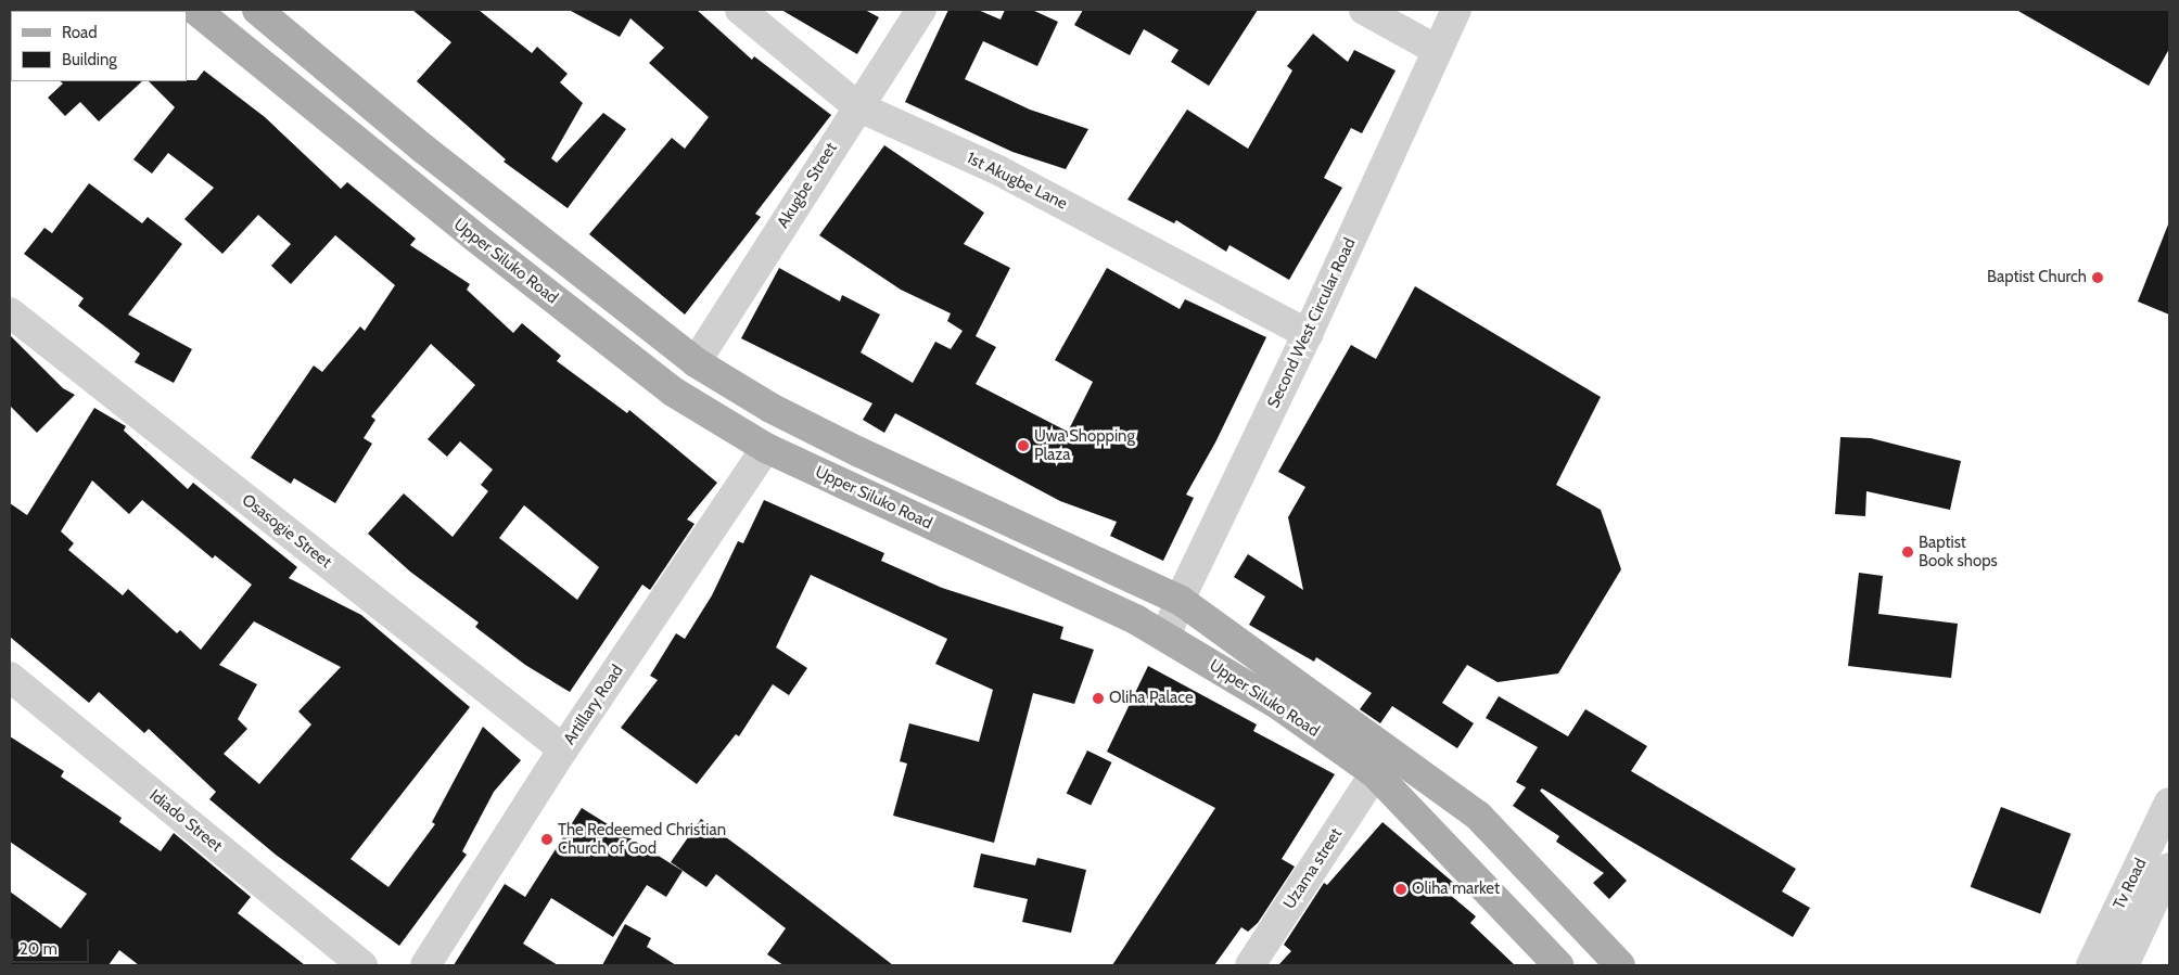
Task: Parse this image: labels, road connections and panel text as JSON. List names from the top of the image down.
{
  "streets": {
    "main road": ["Upper Siluko Road"],
    "street": [
      "1st Akugbe Lane",
      "Akugbe Street",
      "Second West Circular Road",
      "Osasogie Street",
      "Artillary Road",
      "Idiado Street",
      "Uzama street",
      "Tv Road"
    ]
  },
  "crossings": [
    ["1st Akugbe Lane", "Akugbe Street"],
    ["1st Akugbe Lane", "Second West Circular Road"],
    ["Akugbe Street", "Upper Siluko Road"],
    ["Upper Siluko Road", "Second West Circular Road"],
    ["Upper Siluko Road", "Artillary Road"],
    ["Upper Siluko Road", "Uzama street"],
    ["Osasogie Street", "Artillary Road"]
  ],
  "places": [
    "Baptist Church",
    "Uwa Shopping Plaza",
    "Baptist Book shops",
    "Oliha Palace",
    "The Redeemed Christian Church of God",
    "Oliha market"
  ],
  "legend": ["Road", "Building"],
  "scale_bar": "20 m"
}
